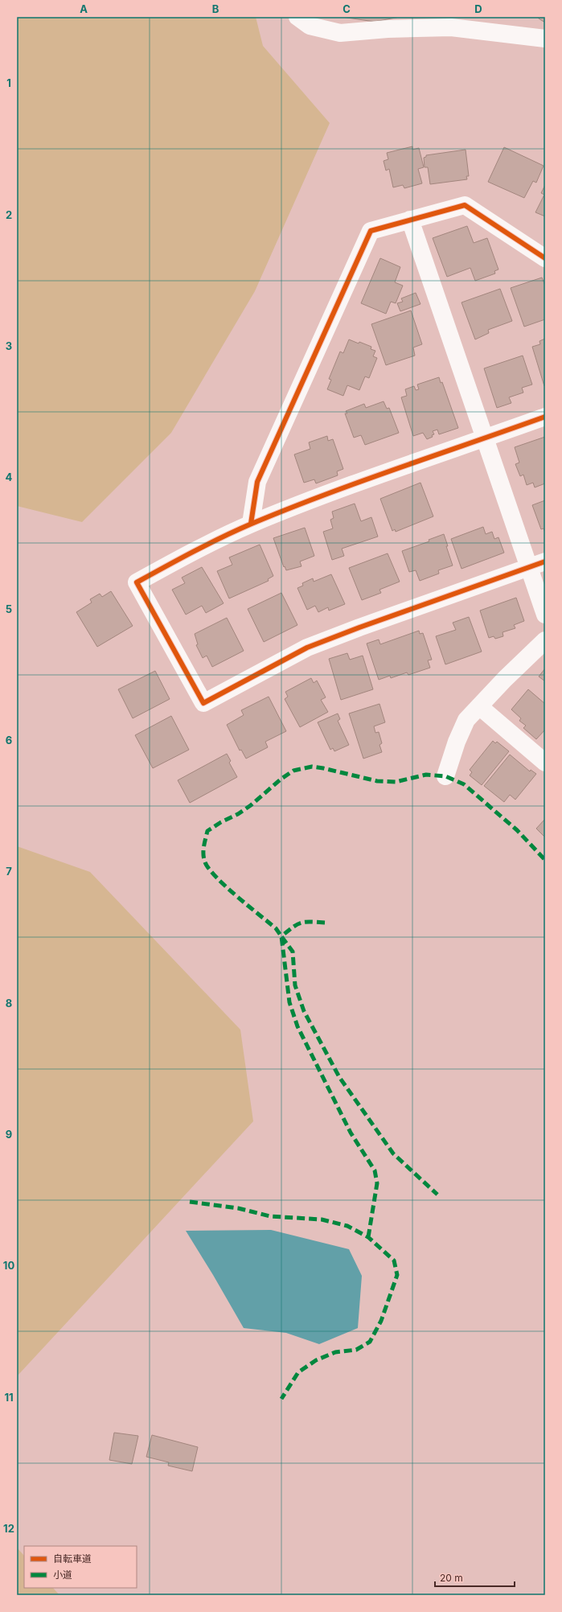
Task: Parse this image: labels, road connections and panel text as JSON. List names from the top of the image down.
{
  "legend": ["自転車道", "小道"],
  "scale_bar": "20 m",
  "grid": {
    "columns": [
      "A",
      "B",
      "C",
      "D"
    ],
    "rows": [
      "1",
      "2",
      "3",
      "4",
      "5",
      "6",
      "7",
      "8",
      "9",
      "10",
      "11",
      "12"
    ]
  }
}
